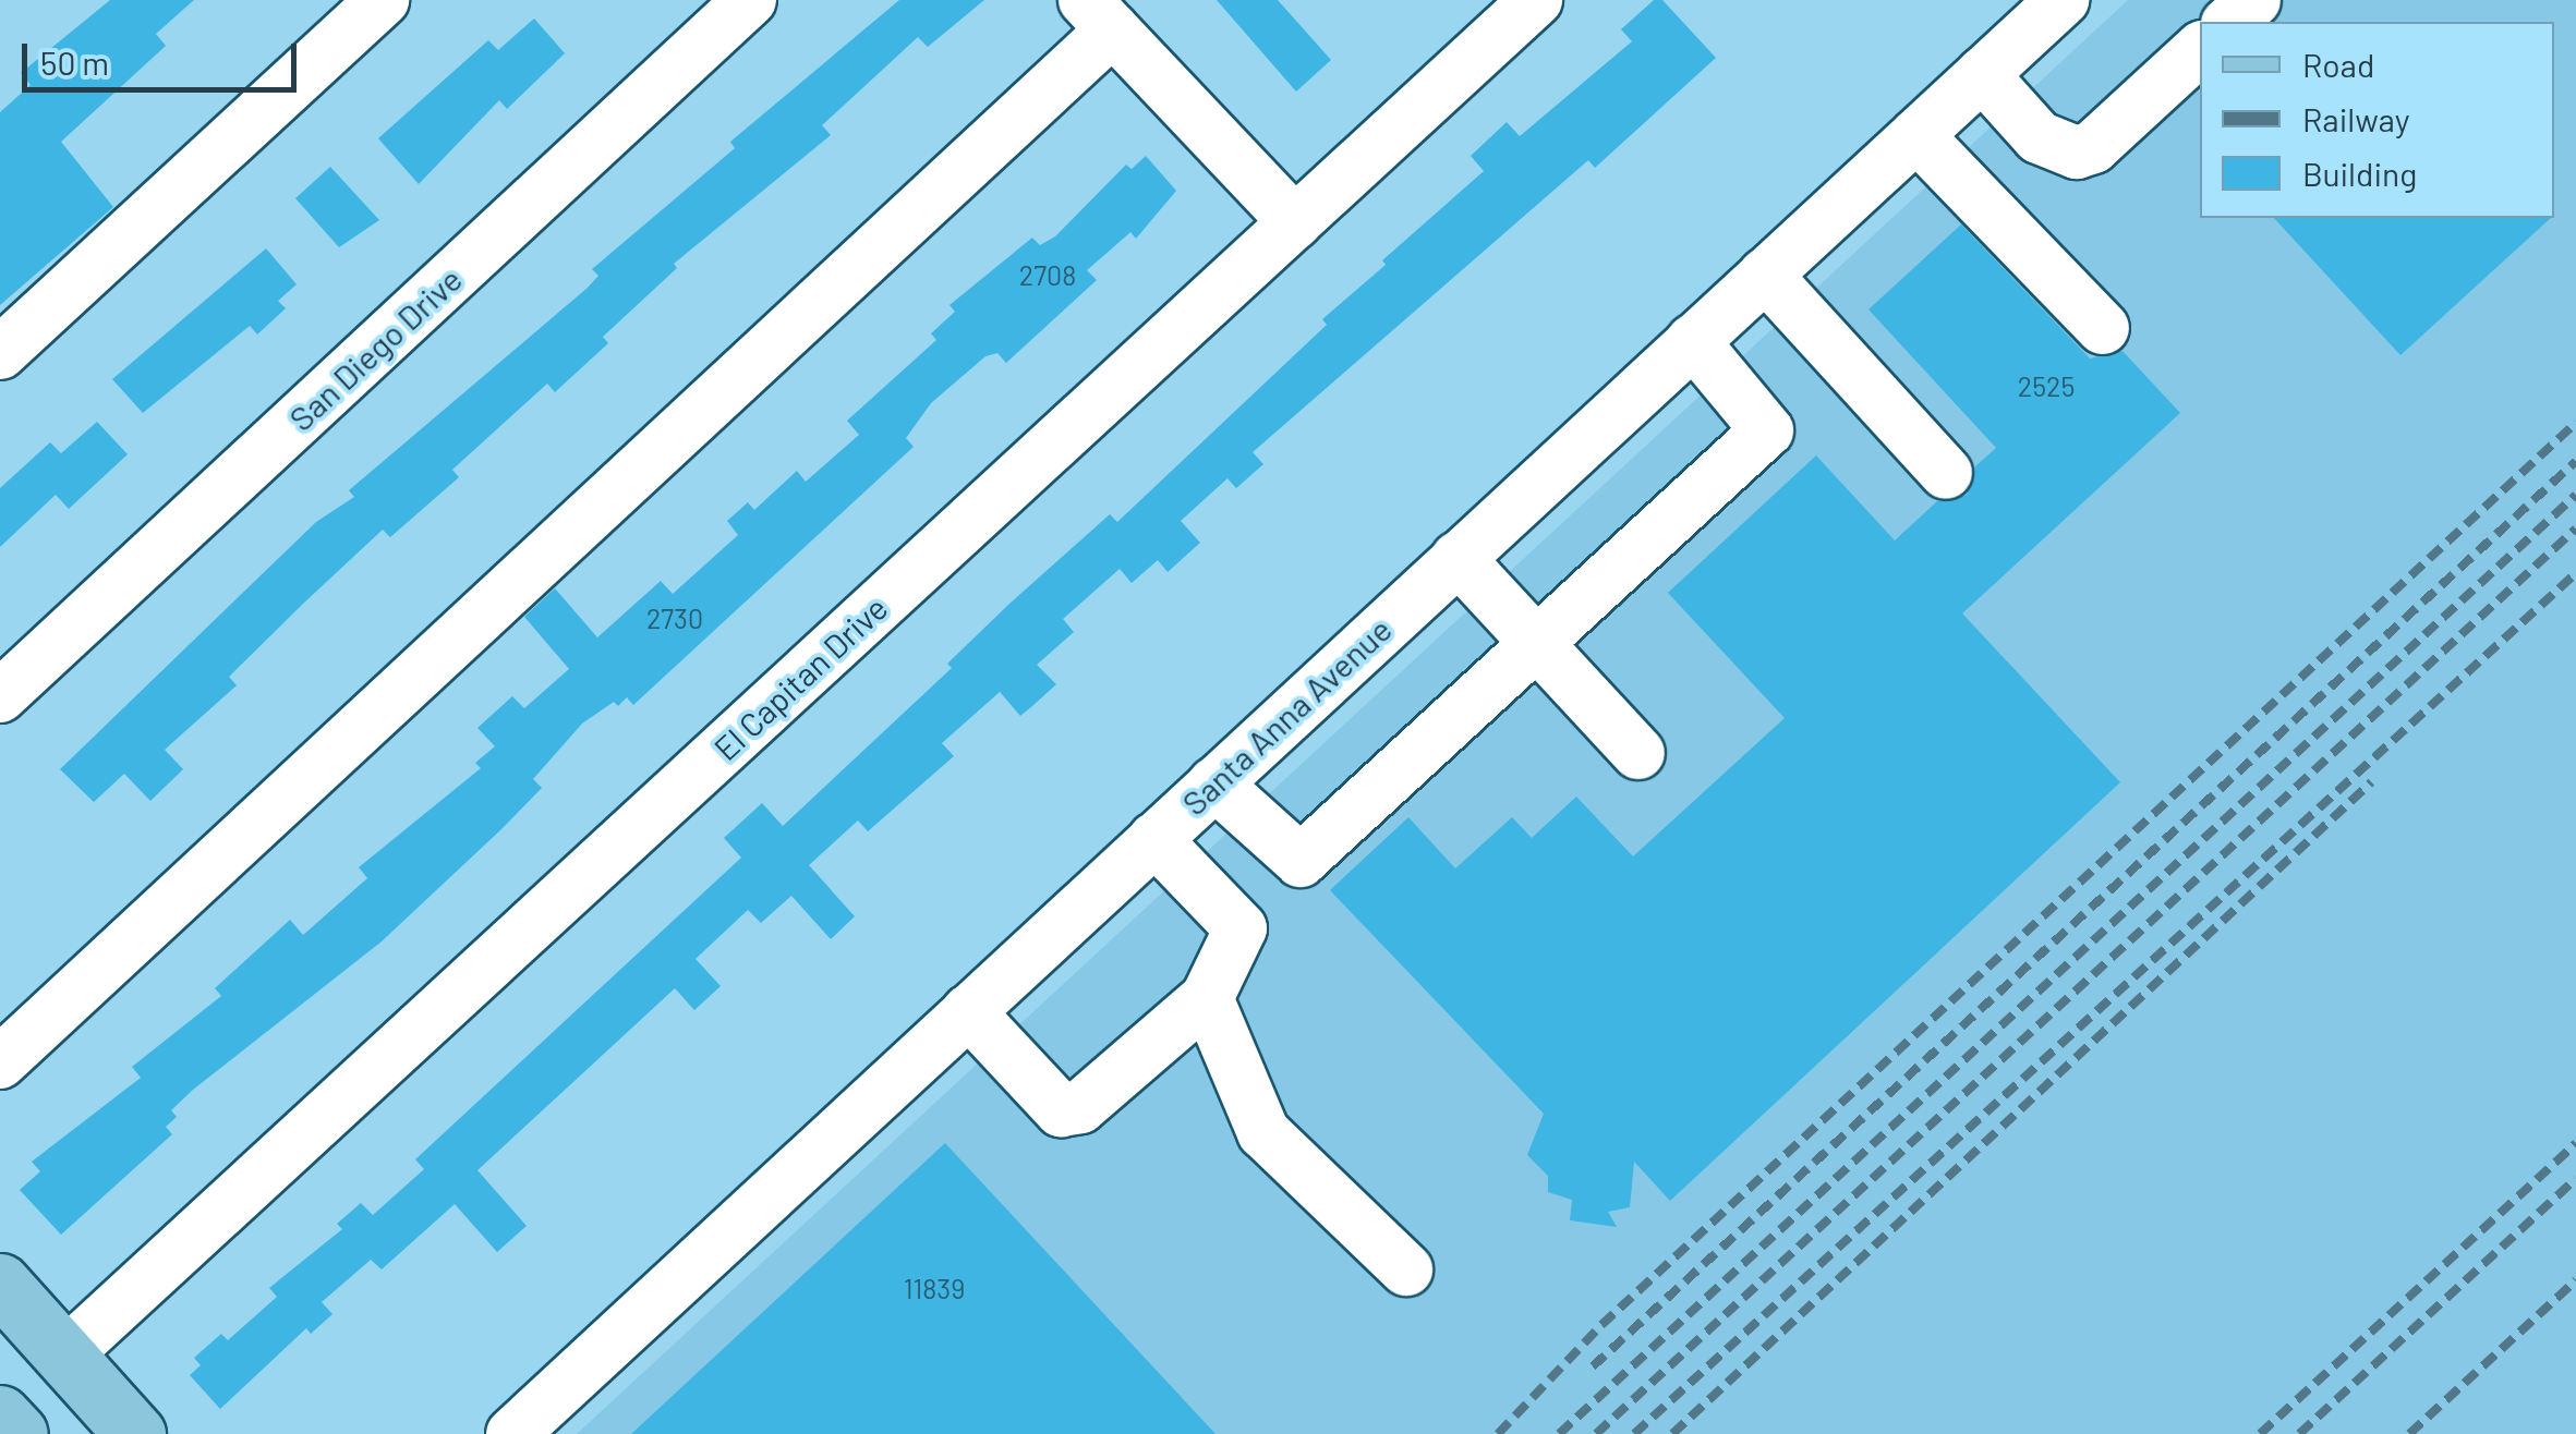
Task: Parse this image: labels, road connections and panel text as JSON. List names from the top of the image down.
{
  "streets": {
    "street": ["San Diego Drive", "El Capitan Drive", "Santa Anna Avenue"]
  },
  "house_numbers": [
    "2708",
    "2525",
    "2730",
    "11839"
  ],
  "legend": ["Road", "Railway", "Building"],
  "scale_bar": "50 m"
}
